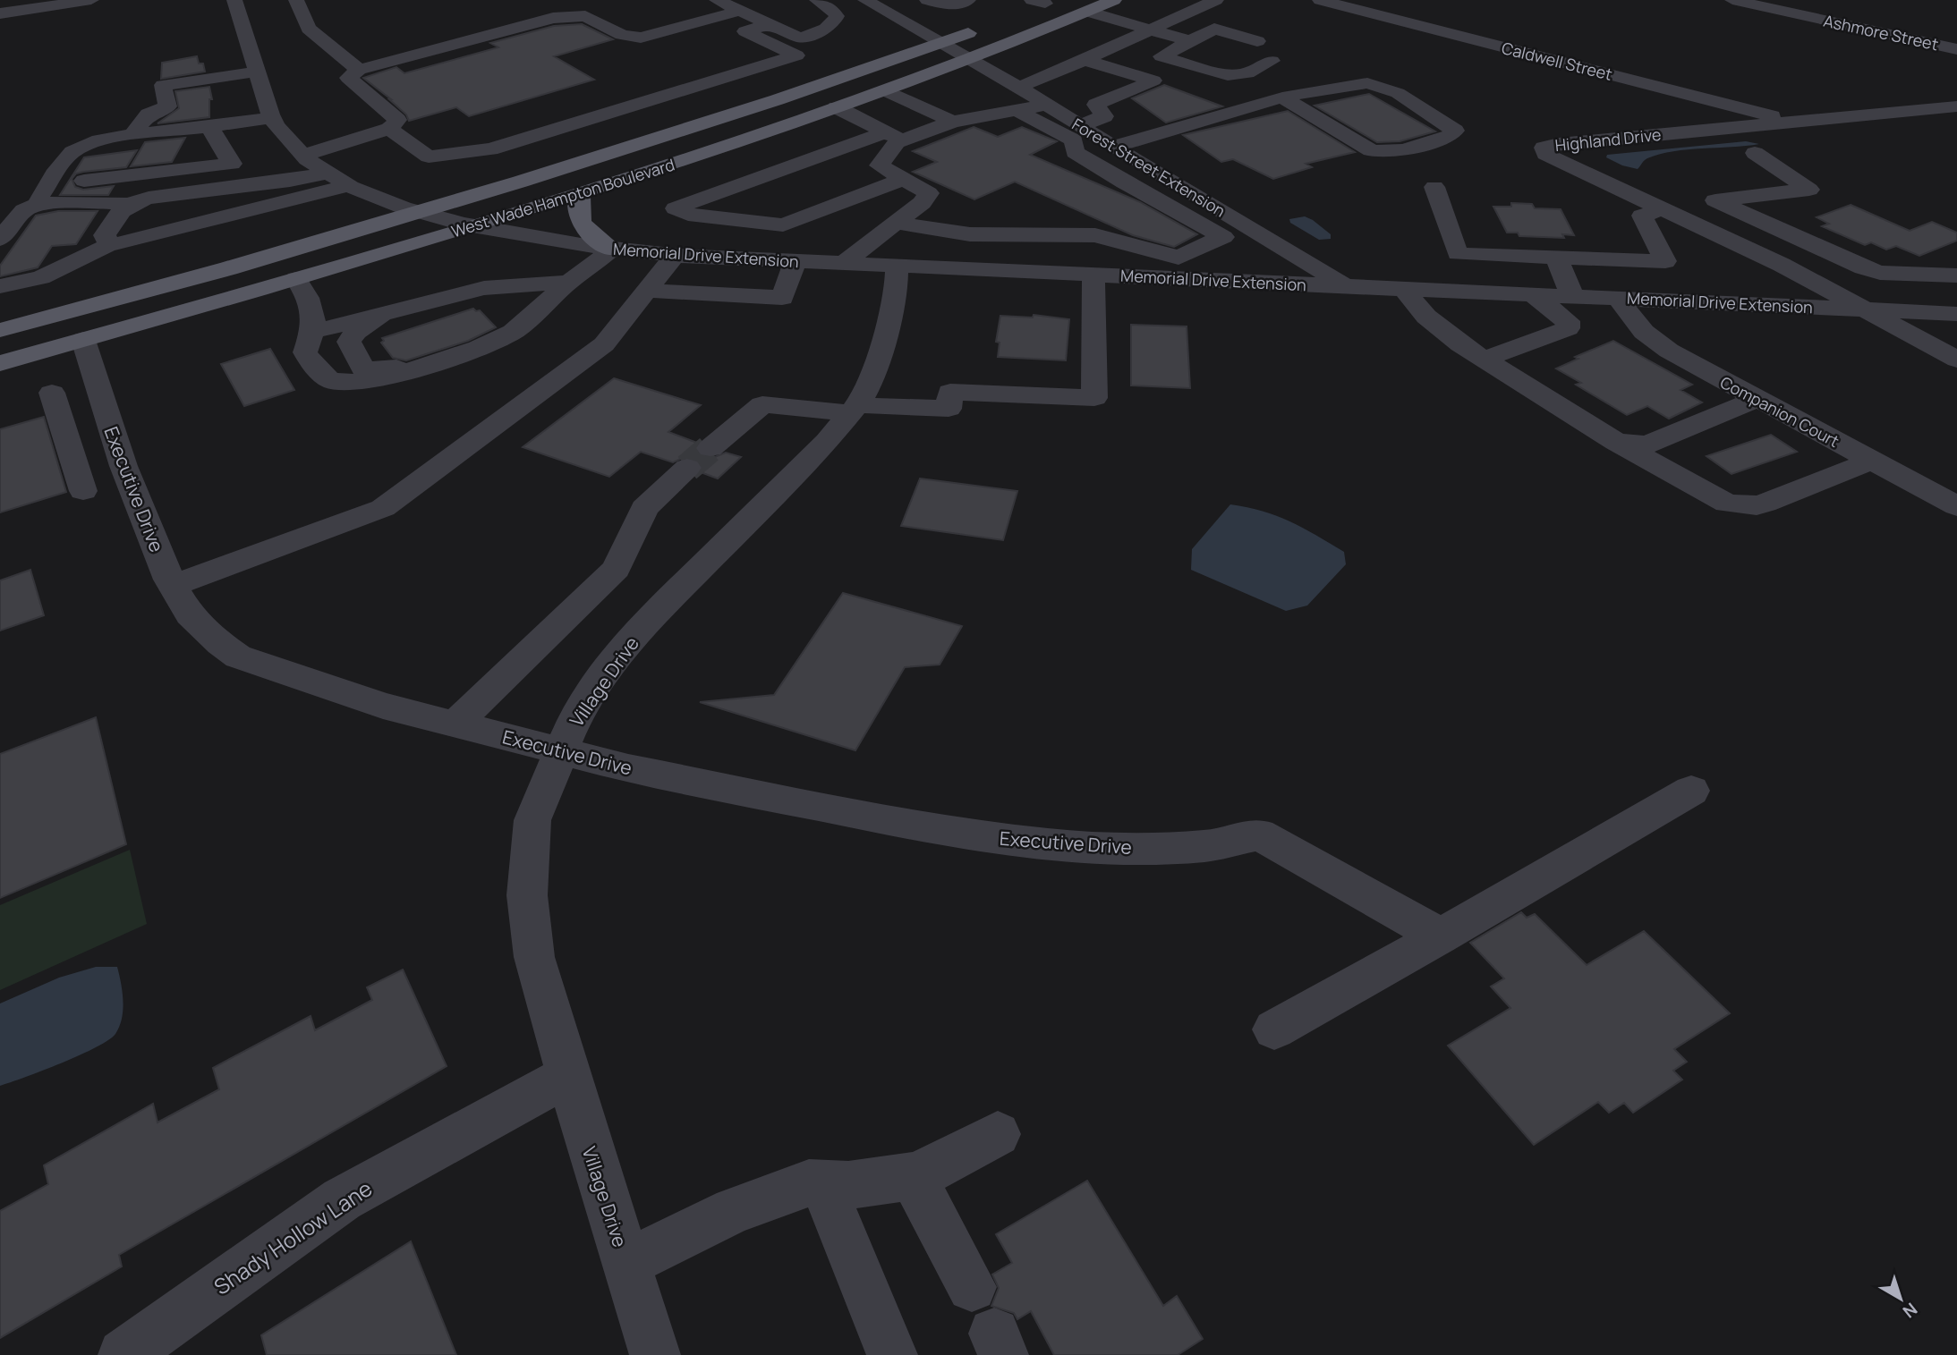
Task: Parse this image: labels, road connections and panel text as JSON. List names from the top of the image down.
{
  "streets": {
    "main road": ["West Wade Hampton Boulevard"],
    "street": [
      "Ashmore Street",
      "Caldwell Street",
      "Highland Drive",
      "Forest Street Extension",
      "Memorial Drive Extension",
      "Companion Court",
      "Executive Drive",
      "Village Drive",
      "Shady Hollow Lane"
    ]
  },
  "crossings": [
    ["Caldwell Street", "Highland Drive"],
    ["Highland Drive", "Memorial Drive Extension"],
    ["Forest Street Extension", "West Wade Hampton Boulevard"],
    ["Forest Street Extension", "Memorial Drive Extension"],
    ["West Wade Hampton Boulevard", "Memorial Drive Extension"],
    ["West Wade Hampton Boulevard", "Executive Drive"],
    ["Memorial Drive Extension", "Companion Court"],
    ["Memorial Drive Extension", "Village Drive"],
    ["Executive Drive", "Village Drive"],
    ["Village Drive", "Shady Hollow Lane"]
  ],
  "north": "bottom right"
}
